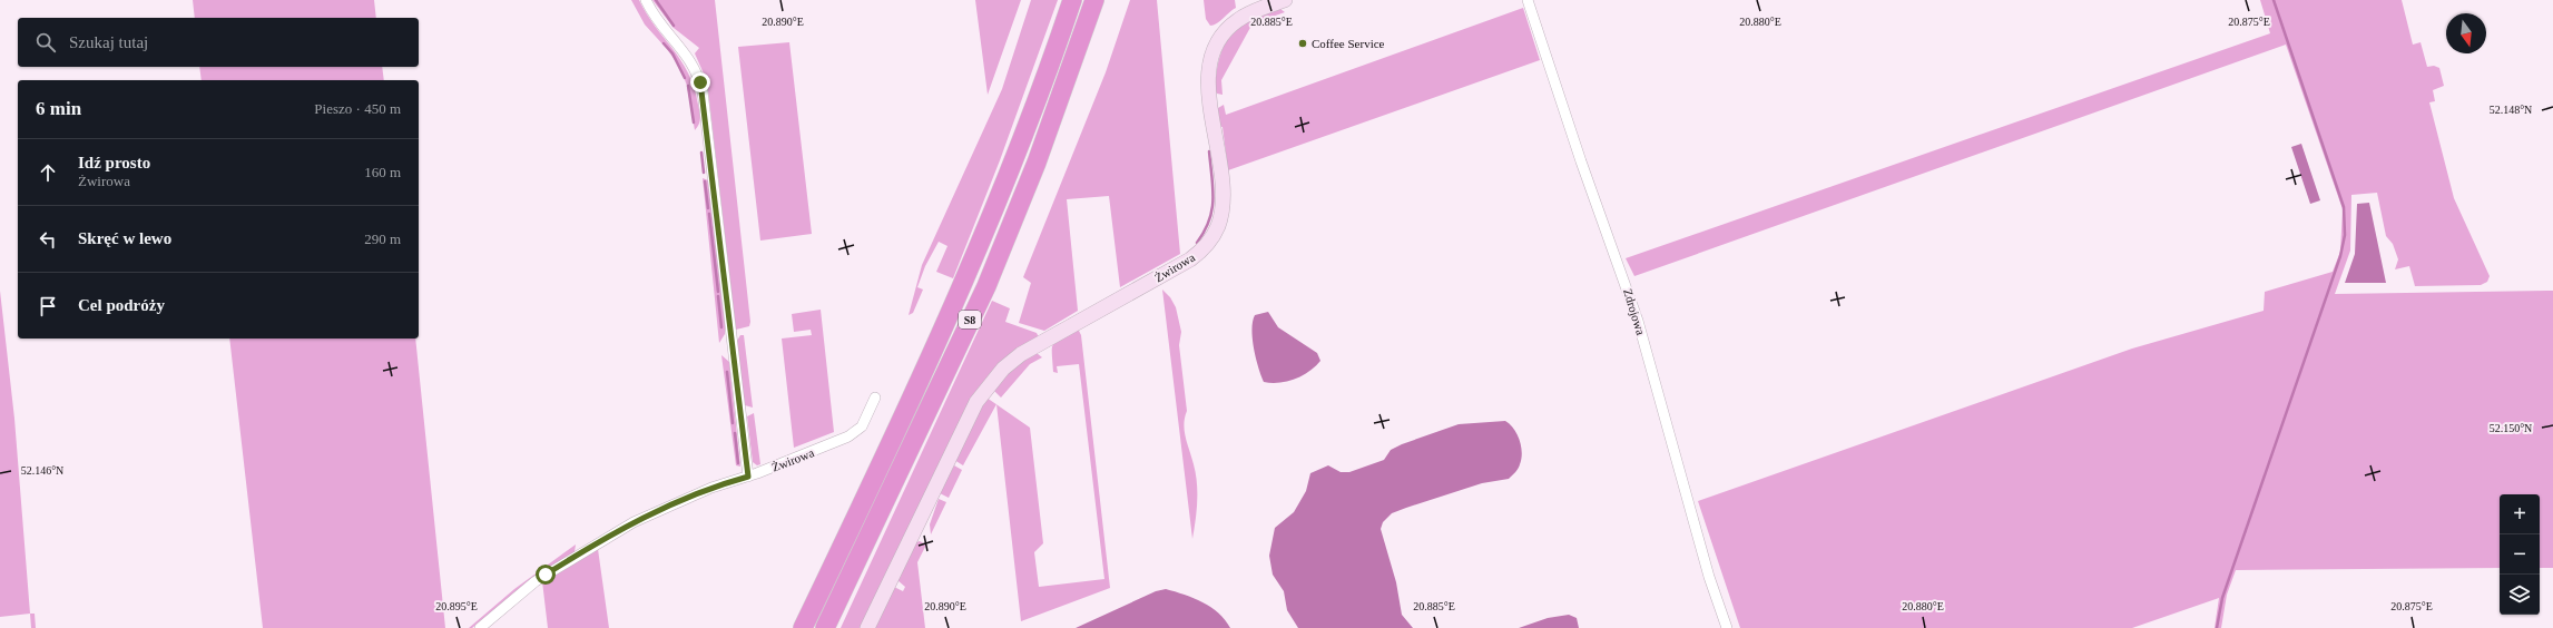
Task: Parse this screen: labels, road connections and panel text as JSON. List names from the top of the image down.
{
  "streets": {
    "highway": ["S8"],
    "street": ["Żwirowa", "Zdrojowa"]
  },
  "places": ["Coffee Service"],
  "north": "bottom",
  "page": {
    "search": "Szukaj tutaj",
    "heading": ["6 min", "Pieszo · 450 m"],
    "list": [
      ["Idź prosto", "Żwirowa", "160 m"],
      ["Skręć w lewo", "290 m"],
      "Cel podróży"
    ],
    "map_buttons": ["+", "−"]
  },
  "coordinates": [
    "20.890°E",
    "20.885°E",
    "20.880°E",
    "20.875°E",
    "52.148°N",
    "52.150°N",
    "52.146°N",
    "20.895°E"
  ]
}
